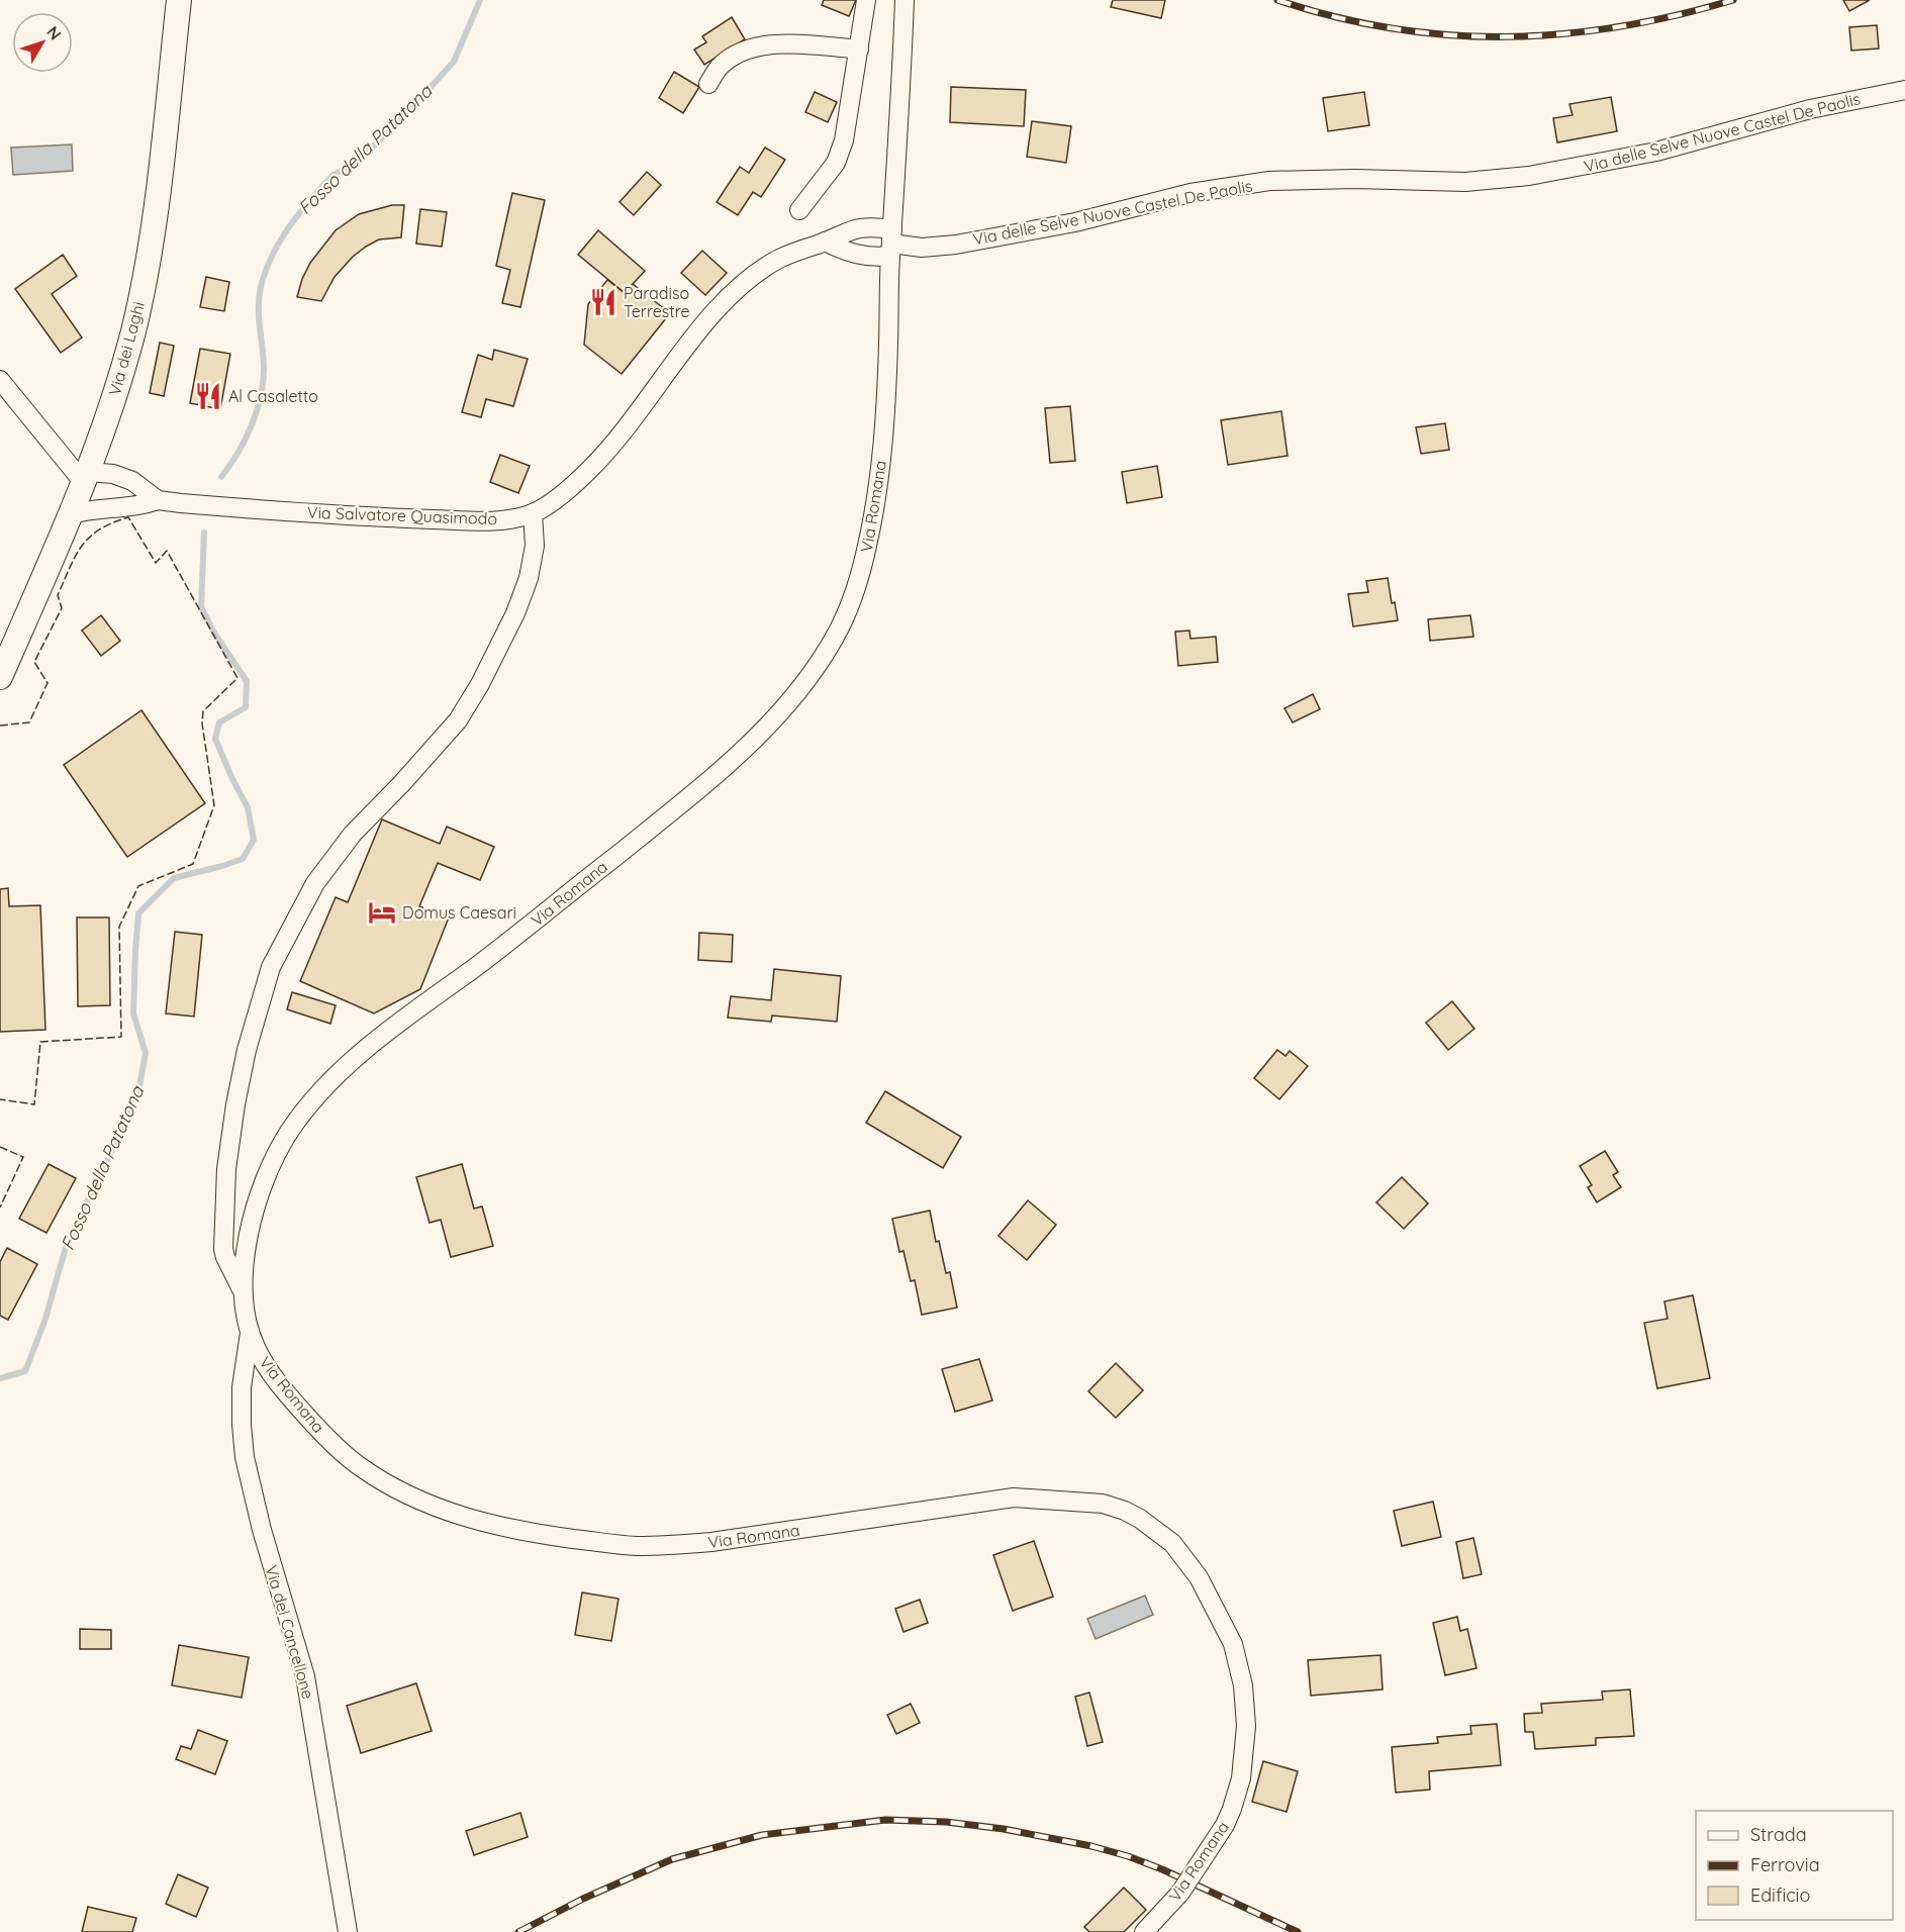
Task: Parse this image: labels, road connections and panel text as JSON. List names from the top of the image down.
{
  "streets": {
    "main road": ["Via dei Laghi"],
    "street": [
      "Via delle Selve Nuove Castel De Paolis",
      "Via Romana",
      "Via Salvatore Quasimodo",
      "Via del Cancellone"
    ]
  },
  "crossings": [
    ["Via delle Selve Nuove Castel De Paolis", "Via Romana"],
    ["Via delle Selve Nuove Castel De Paolis", "Via Salvatore Quasimodo"],
    ["Via dei Laghi", "Via Salvatore Quasimodo"],
    ["Via Romana", "Via Salvatore Quasimodo"],
    ["Via Romana", "Via del Cancellone"]
  ],
  "water": ["Fosso della Patatona"],
  "places": {
    "restaurant": ["Paradiso Terrestre", "Al Casaletto"],
    "hotel": ["Domus Caesari"]
  },
  "legend": ["Strada", "Ferrovia", "Edificio"],
  "north": "top right"
}
